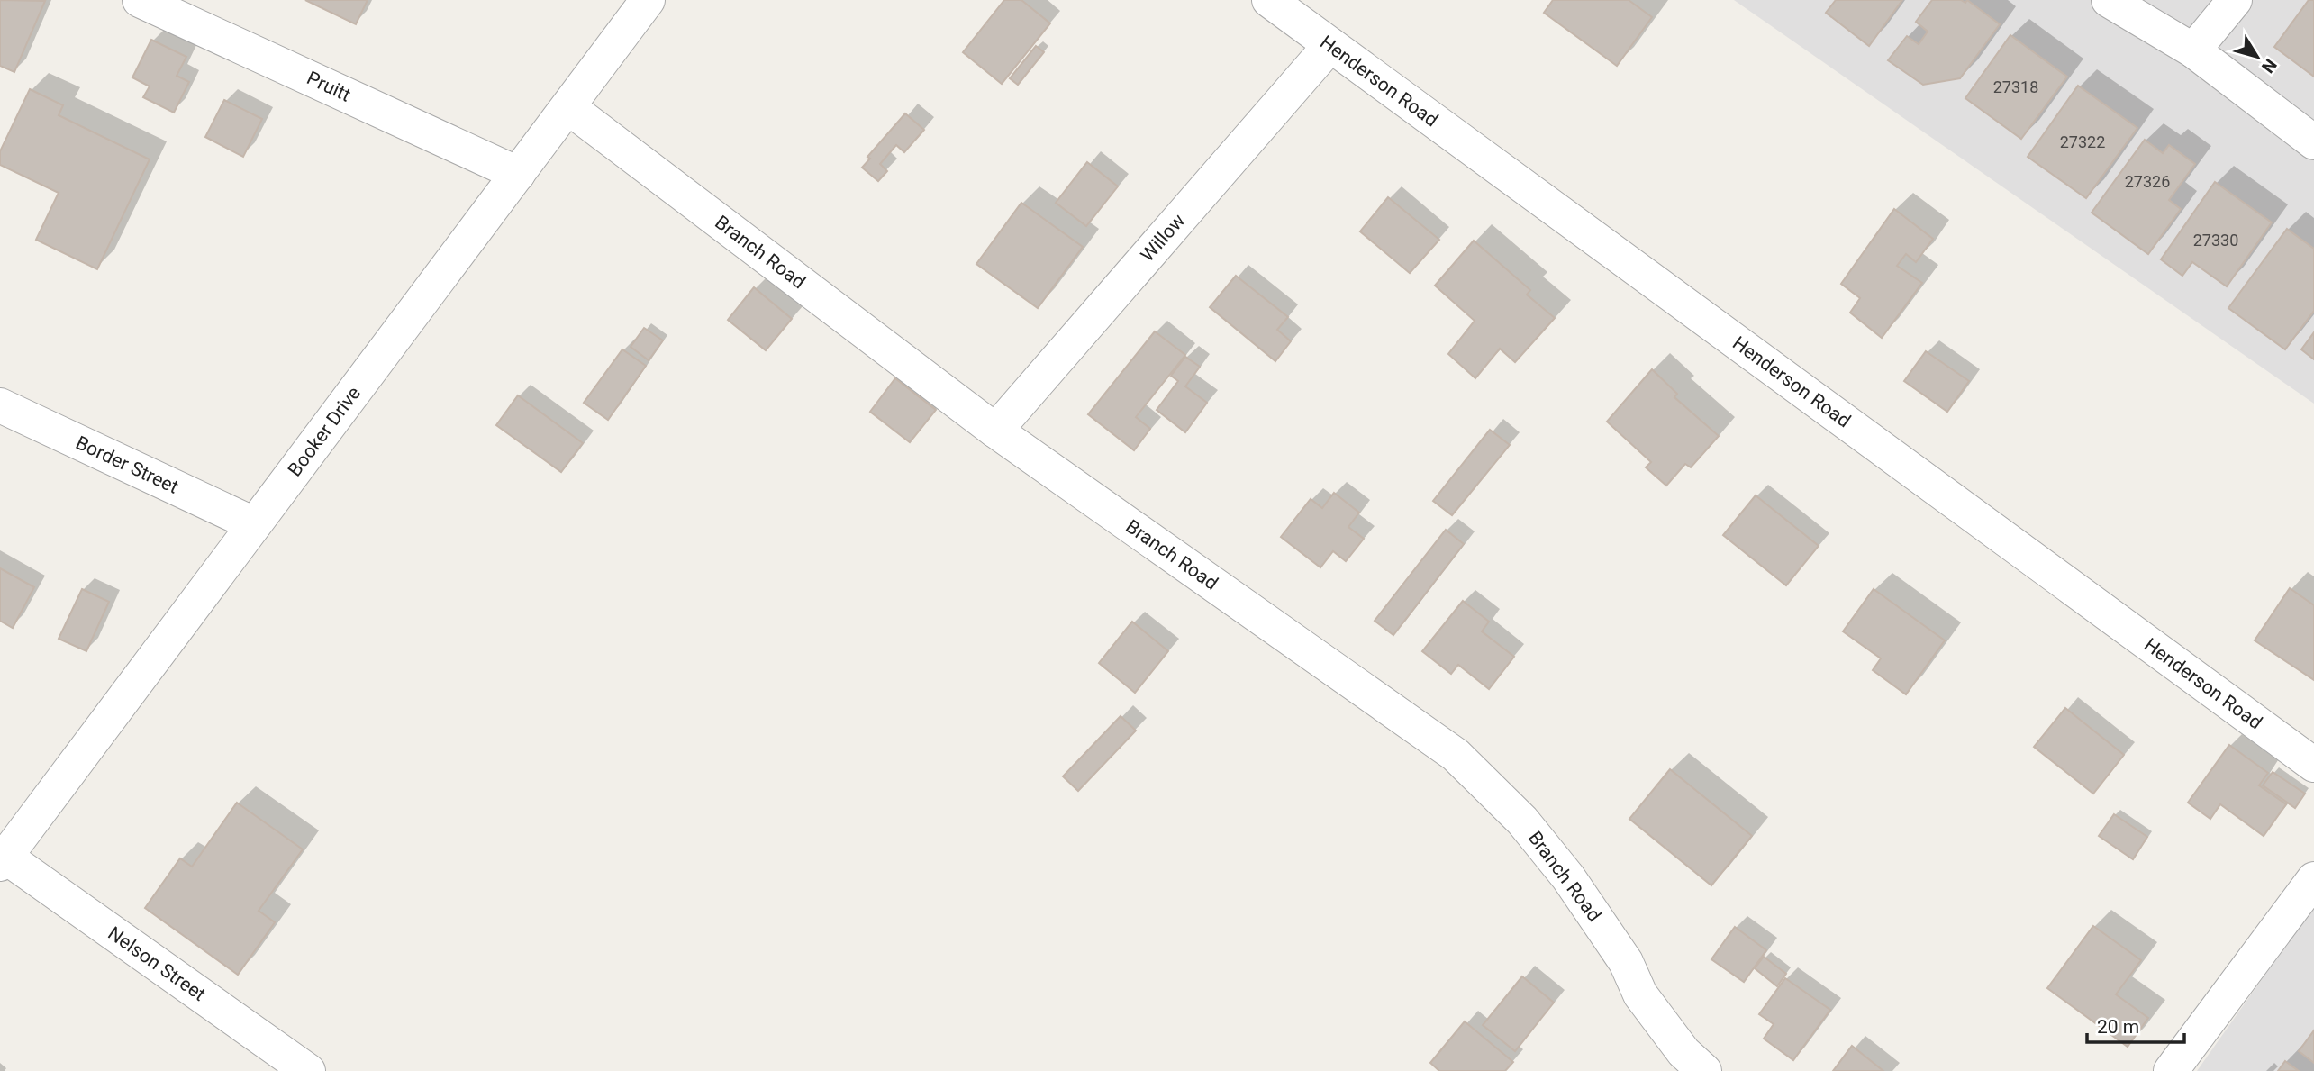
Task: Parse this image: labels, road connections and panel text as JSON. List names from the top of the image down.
{
  "streets": {
    "street": [
      "Henderson Road",
      "Pruitt",
      "Willow",
      "Branch Road",
      "Booker Drive",
      "Border Street",
      "Nelson Street"
    ]
  },
  "crossings": [
    ["Henderson Road", "Willow"],
    ["Pruitt", "Booker Drive"],
    ["Willow", "Branch Road"],
    ["Branch Road", "Booker Drive"],
    ["Booker Drive", "Border Street"],
    ["Booker Drive", "Nelson Street"]
  ],
  "house_numbers": [
    "27318",
    "27322",
    "27326",
    "27330"
  ],
  "scale_bar": "20 m",
  "north": "bottom right"
}
